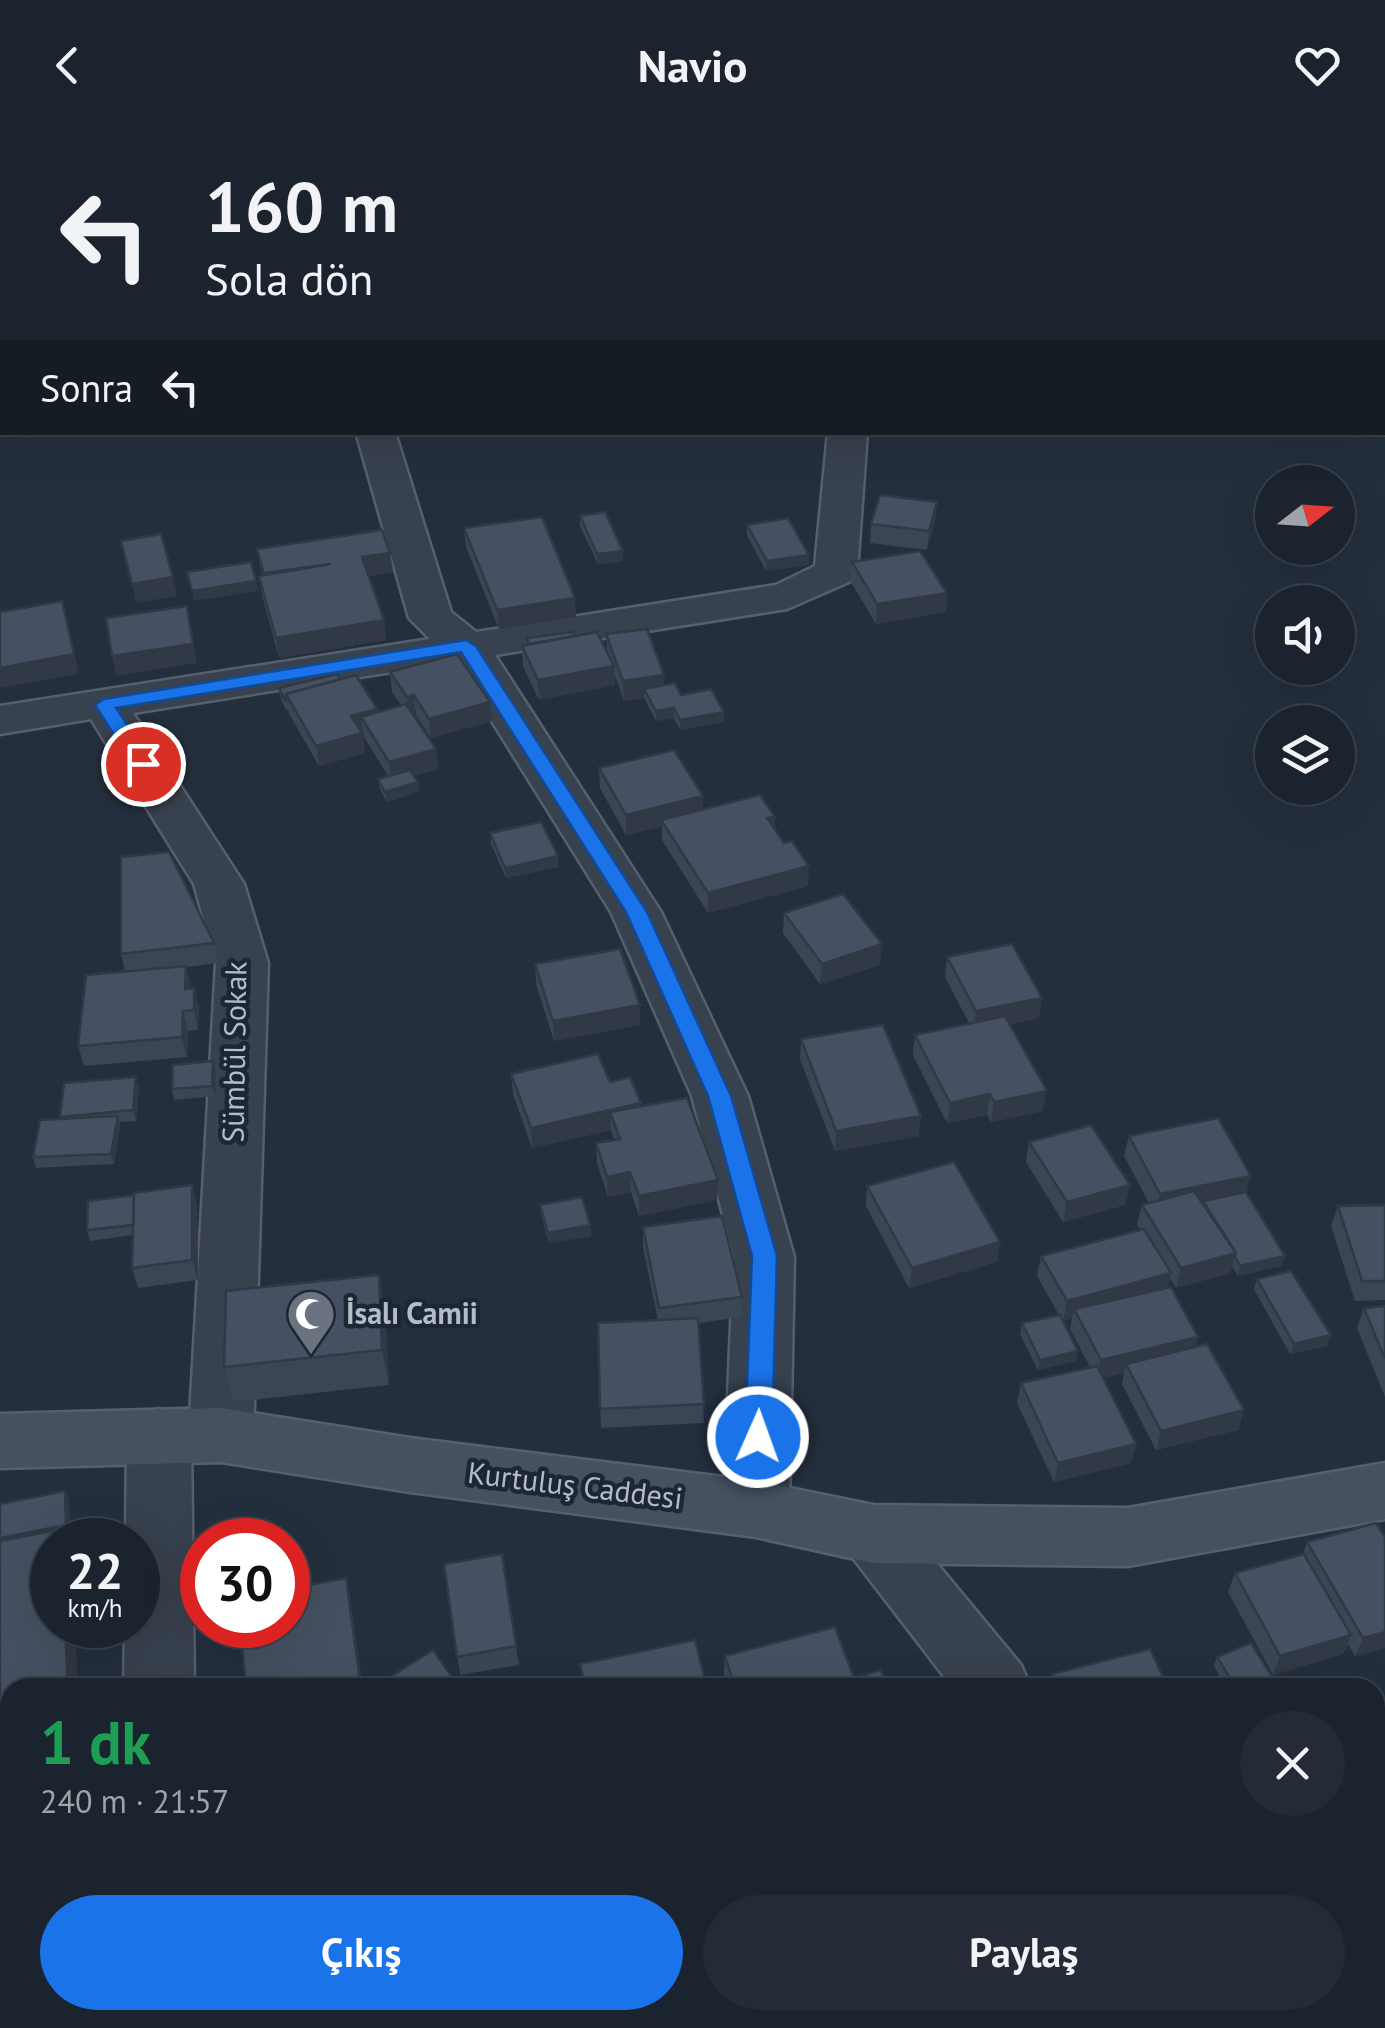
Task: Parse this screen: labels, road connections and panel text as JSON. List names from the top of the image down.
{
  "streets": {
    "main road": ["Kurtuluş Caddesi"],
    "street": ["Sümbül Sokak"]
  },
  "crossings": [
    ["Sümbül Sokak", "Kurtuluş Caddesi"]
  ],
  "places": {
    "mosque": ["İsalı Camii"]
  },
  "north": "right",
  "page": {
    "header": "Navio",
    "turn": ["160 m", "Sola dön"],
    "then": "Sonra",
    "speed": "22 km/h",
    "limit": "30",
    "heading": ["1 dk", "240 m · 21:57"],
    "buttons": ["Çıkış", "Paylaş"]
  }
}
